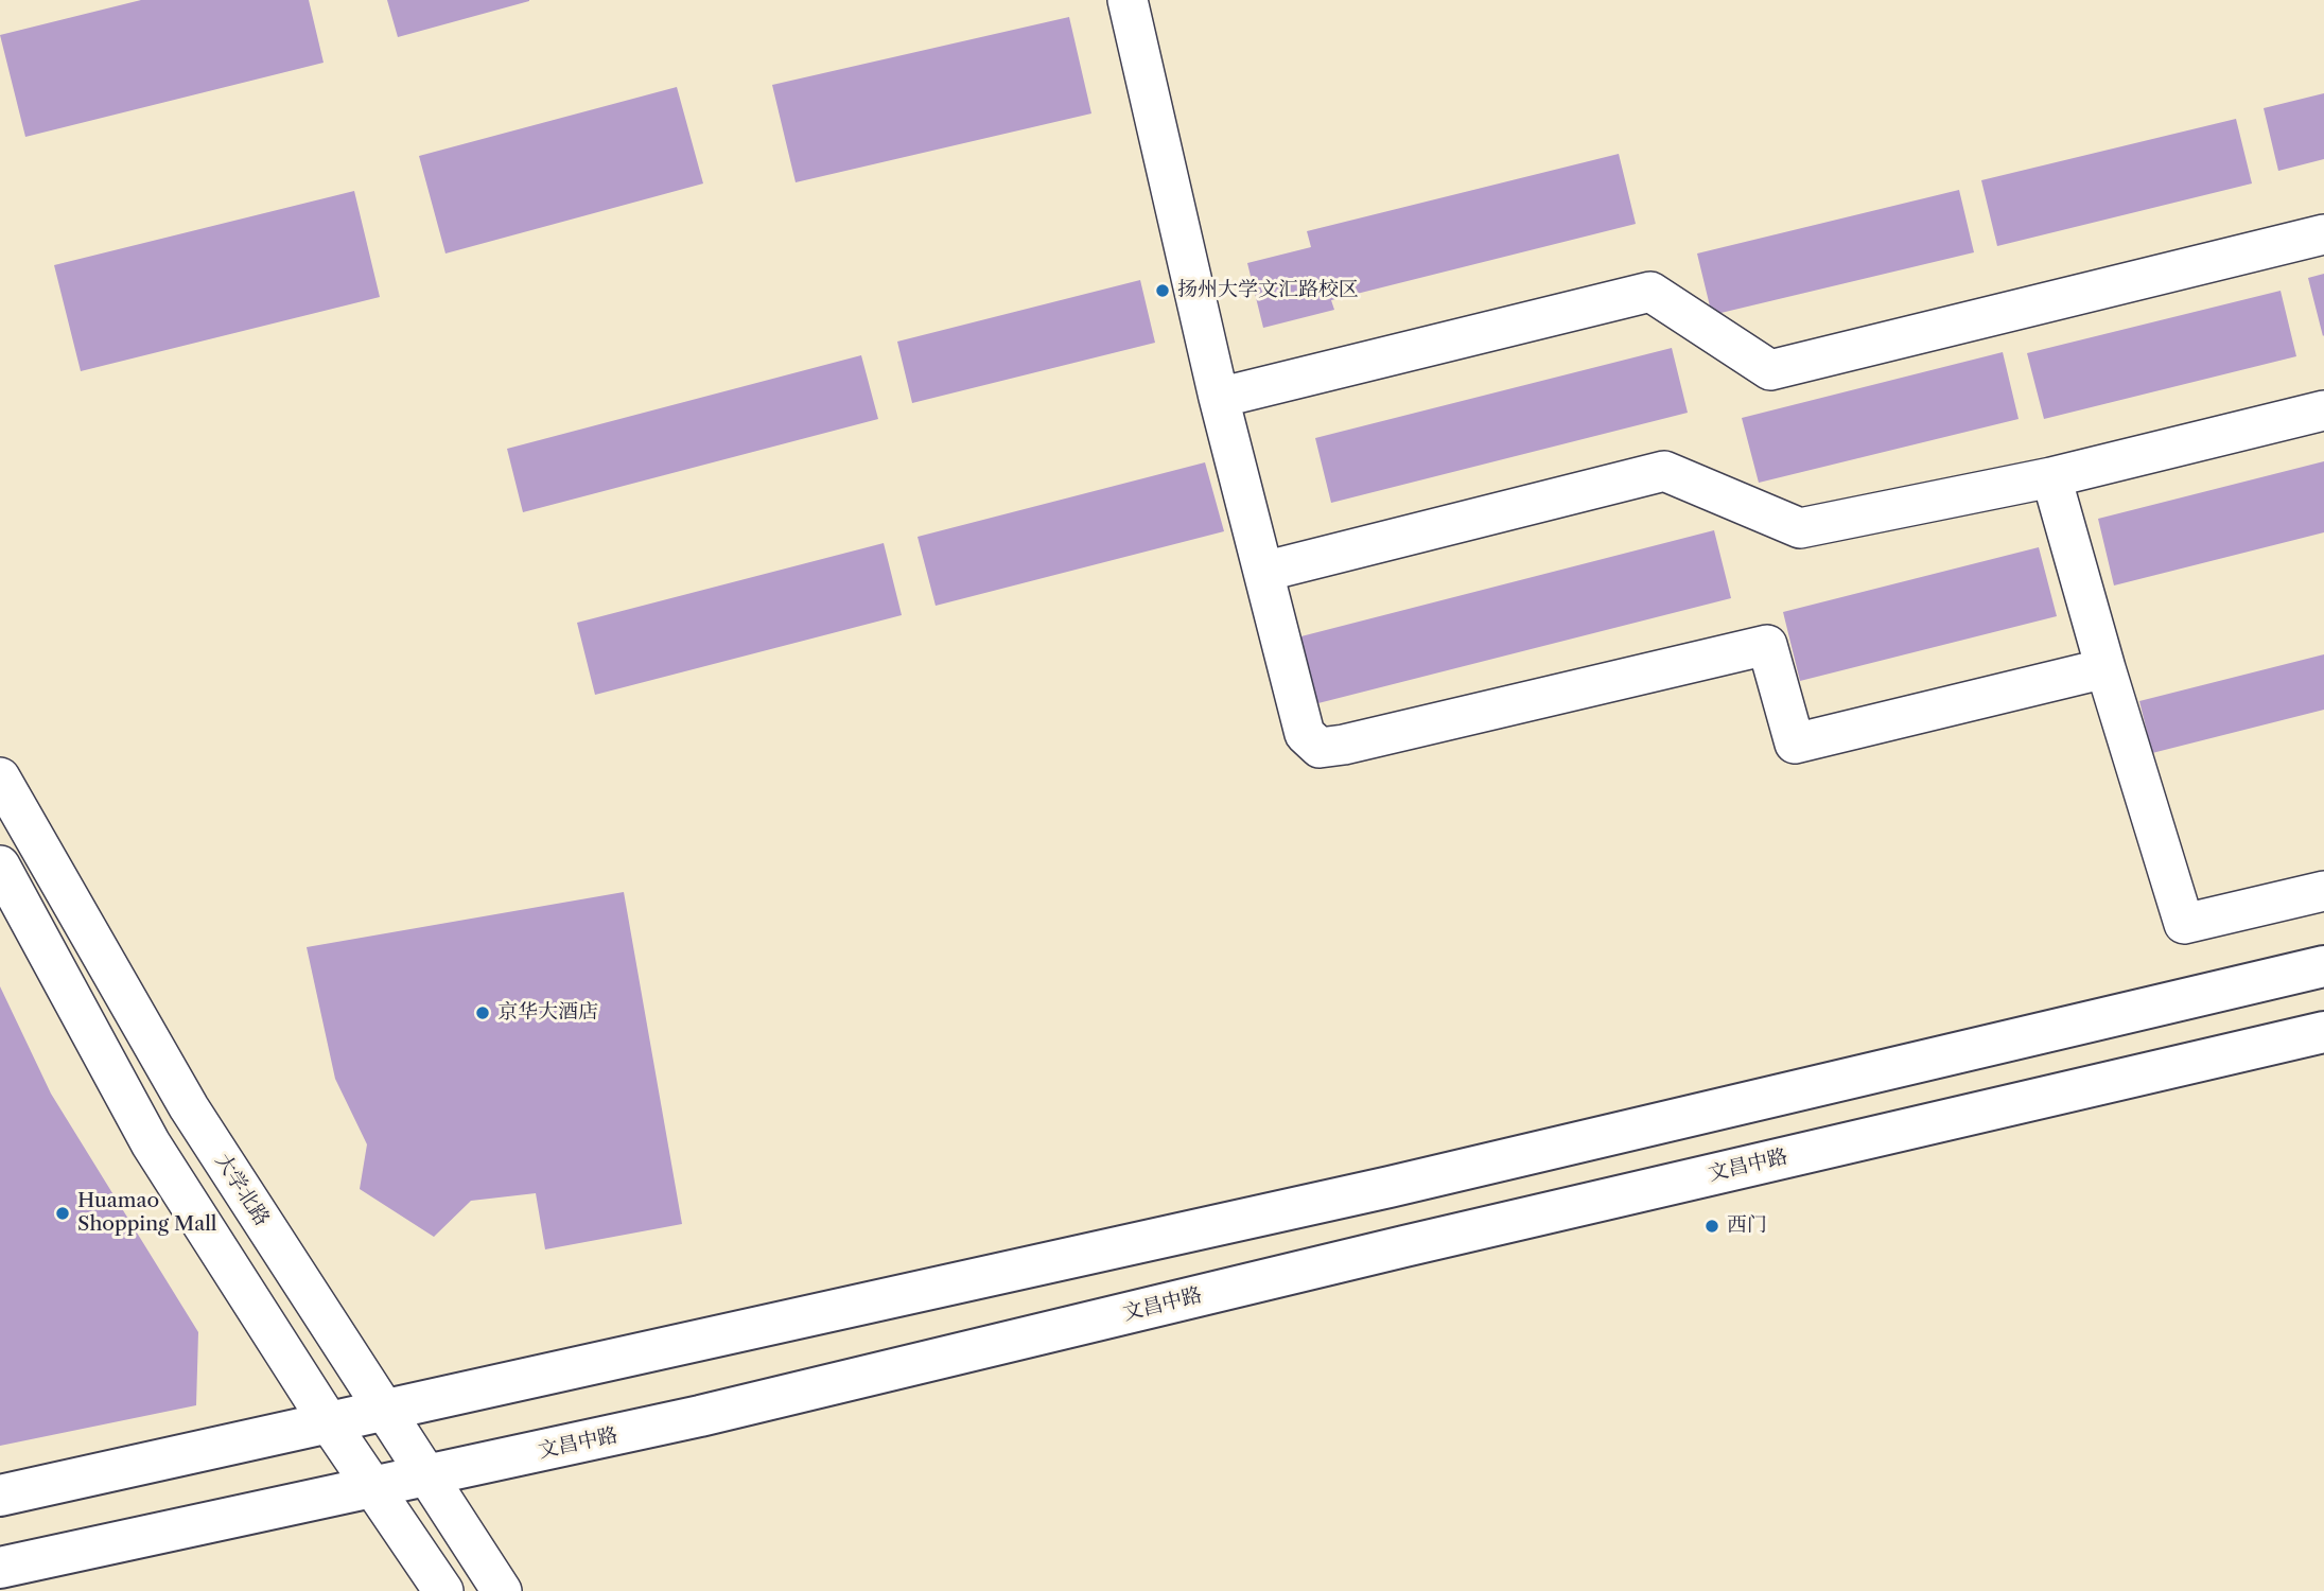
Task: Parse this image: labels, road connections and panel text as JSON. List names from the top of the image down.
{
  "streets": {
    "main road": ["文昌中路"],
    "street": ["大学北路"]
  },
  "crossings": [
    ["文昌中路", "大学北路"]
  ],
  "places": [
    "扬州大学文汇路校区",
    "京华大酒店",
    "Huamao Shopping Mall",
    "西门"
  ]
}
